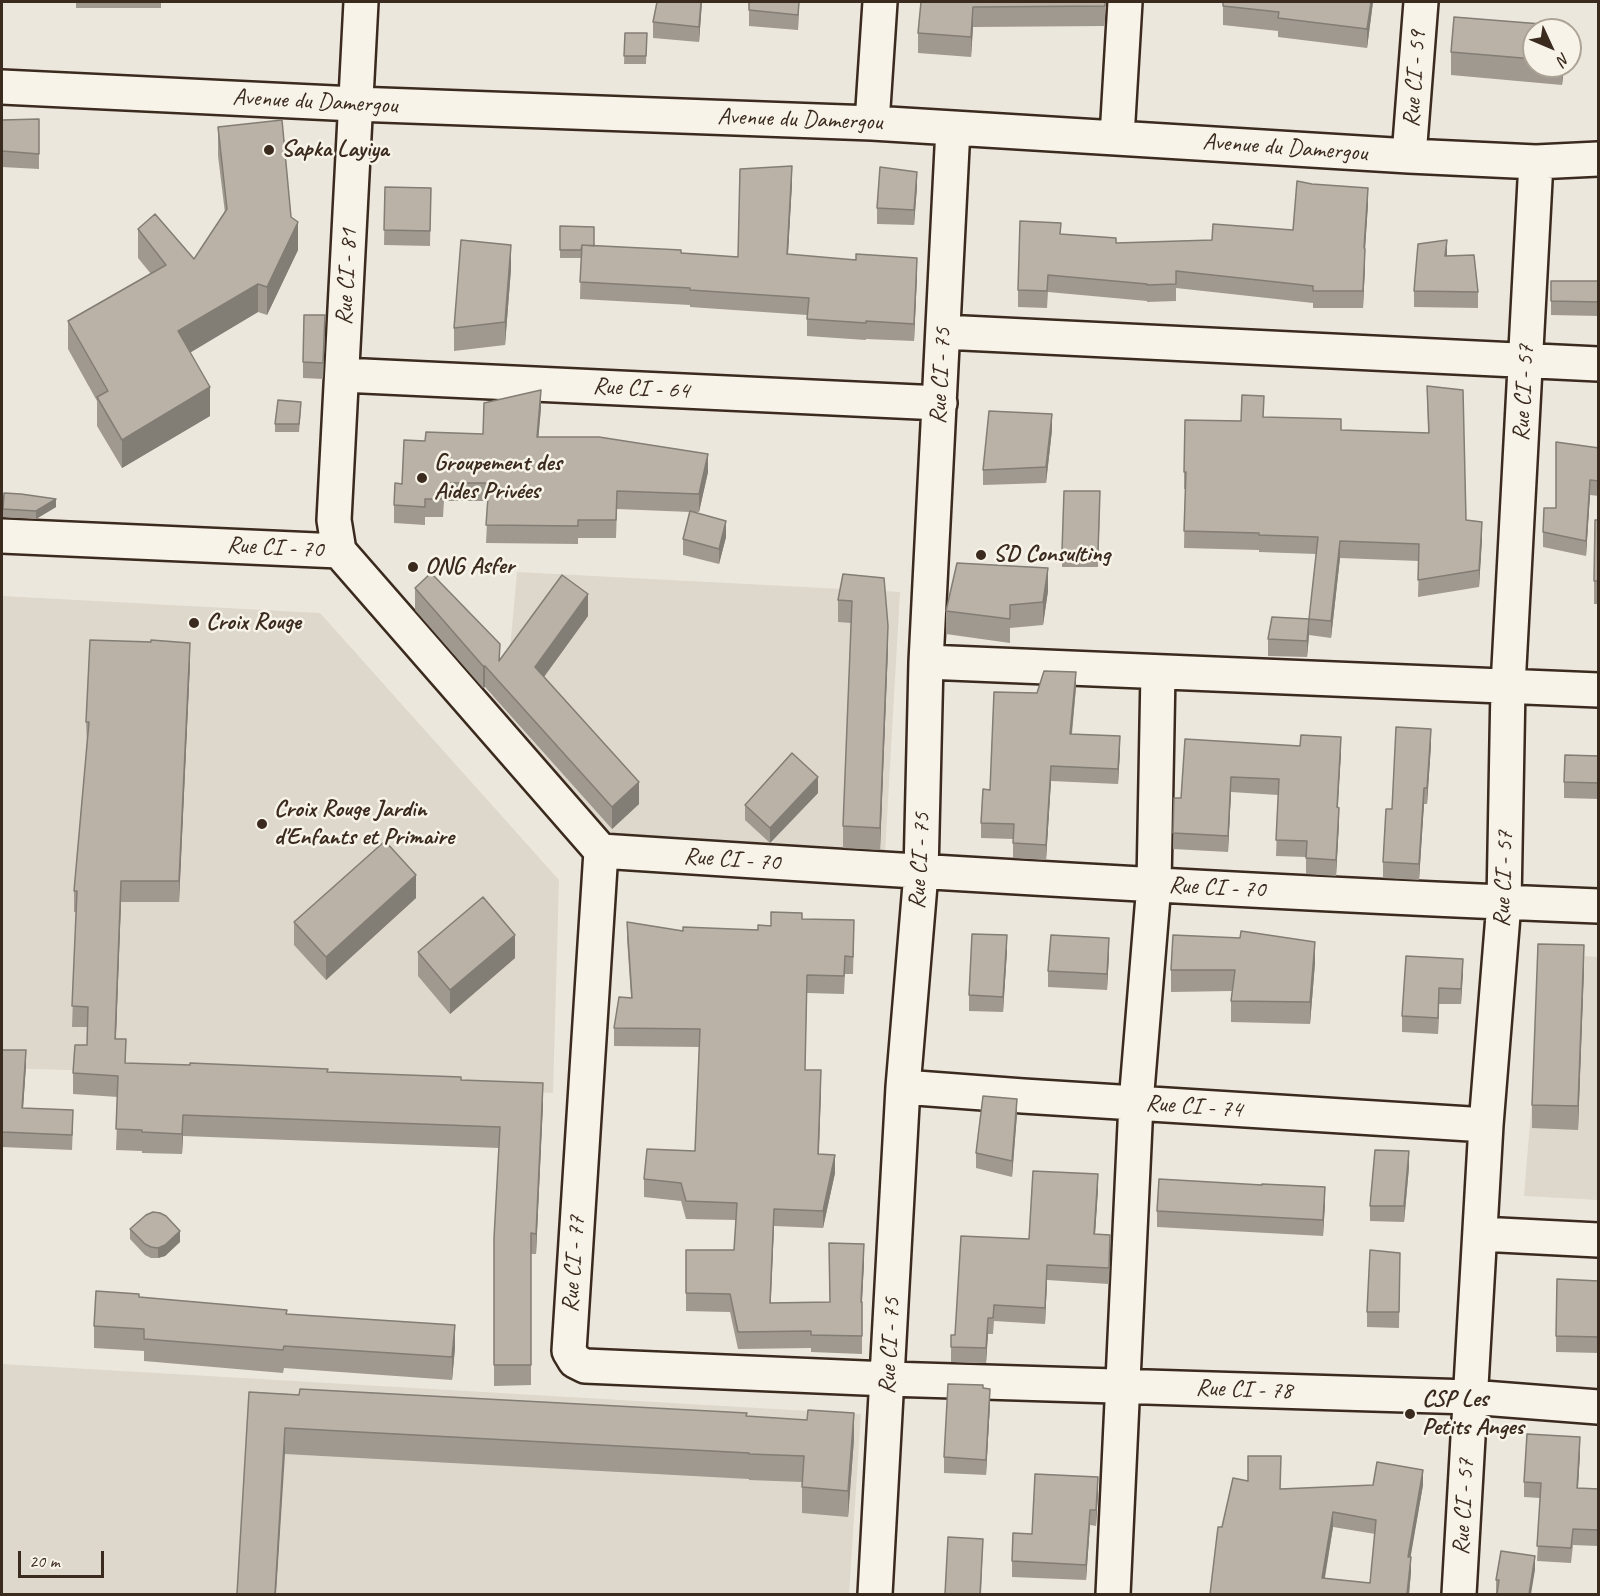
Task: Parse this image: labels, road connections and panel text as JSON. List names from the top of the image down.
{
  "streets": {
    "street": [
      "Rue CI - 59",
      "Avenue du Damergou",
      "Rue CI - 81",
      "Rue CI - 75",
      "Rue CI - 64",
      "Rue CI - 57",
      "Rue CI - 70",
      "Rue CI - 74",
      "Rue CI - 77",
      "Rue CI - 78"
    ]
  },
  "crossings": [
    ["Rue CI - 59", "Avenue du Damergou"],
    ["Avenue du Damergou", "Rue CI - 81"],
    ["Avenue du Damergou", "Rue CI - 75"],
    ["Avenue du Damergou", "Rue CI - 57"],
    ["Rue CI - 81", "Rue CI - 64"],
    ["Rue CI - 81", "Rue CI - 70"],
    ["Rue CI - 75", "Rue CI - 64"],
    ["Rue CI - 75", "Rue CI - 70"],
    ["Rue CI - 75", "Rue CI - 74"],
    ["Rue CI - 75", "Rue CI - 77"],
    ["Rue CI - 75", "Rue CI - 78"],
    ["Rue CI - 57", "Rue CI - 70"],
    ["Rue CI - 57", "Rue CI - 74"],
    ["Rue CI - 57", "Rue CI - 78"],
    ["Rue CI - 70", "Rue CI - 77"],
    ["Rue CI - 77", "Rue CI - 78"]
  ],
  "places": [
    "Sapka Layiya",
    "Groupement des Aides Privées",
    "SD Consulting",
    "ONG Asfer",
    "Croix Rouge",
    "Croix Rouge Jardin d'Enfants et Primaire",
    "CSP Les Petits Anges"
  ],
  "scale_bar": "20 m",
  "north": "bottom right"
}
